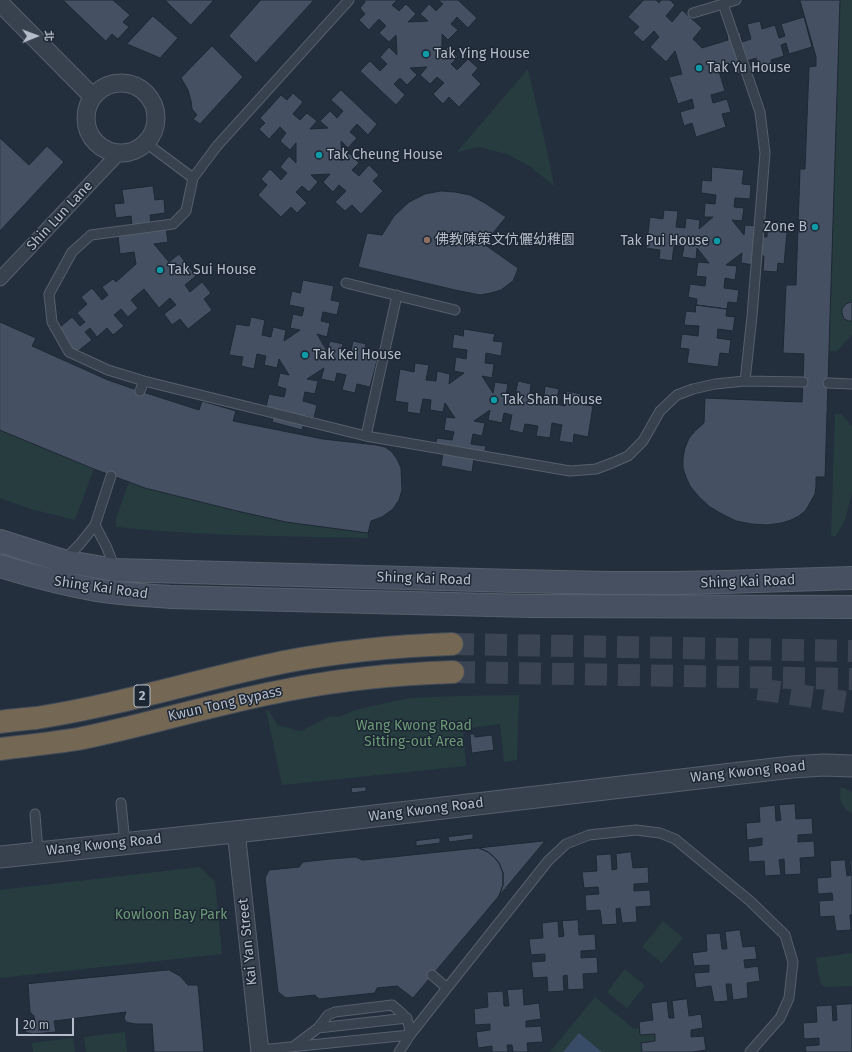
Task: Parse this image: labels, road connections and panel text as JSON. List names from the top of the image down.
{
  "streets": {
    "highway": ["2", "Kwun Tong Bypass"],
    "main road": ["Shing Kai Road"],
    "street": ["Shin Lun Lane", "Wang Kwong Road", "Kai Yan Street"]
  },
  "crossings": [
    ["Wang Kwong Road", "Kai Yan Street"]
  ],
  "parks": ["Wang Kwong Road Sitting-out Area", "Kowloon Bay Park"],
  "places": [
    "Tak Ying House",
    "Tak Yu House",
    "Tak Cheung House",
    "Zone B",
    "佛教陳策文伉儷幼稚園",
    "Tak Pui House",
    "Tak Sui House",
    "Tak Kei House",
    "Tak Shan House"
  ],
  "scale_bar": "20 m",
  "north": "right"
}
